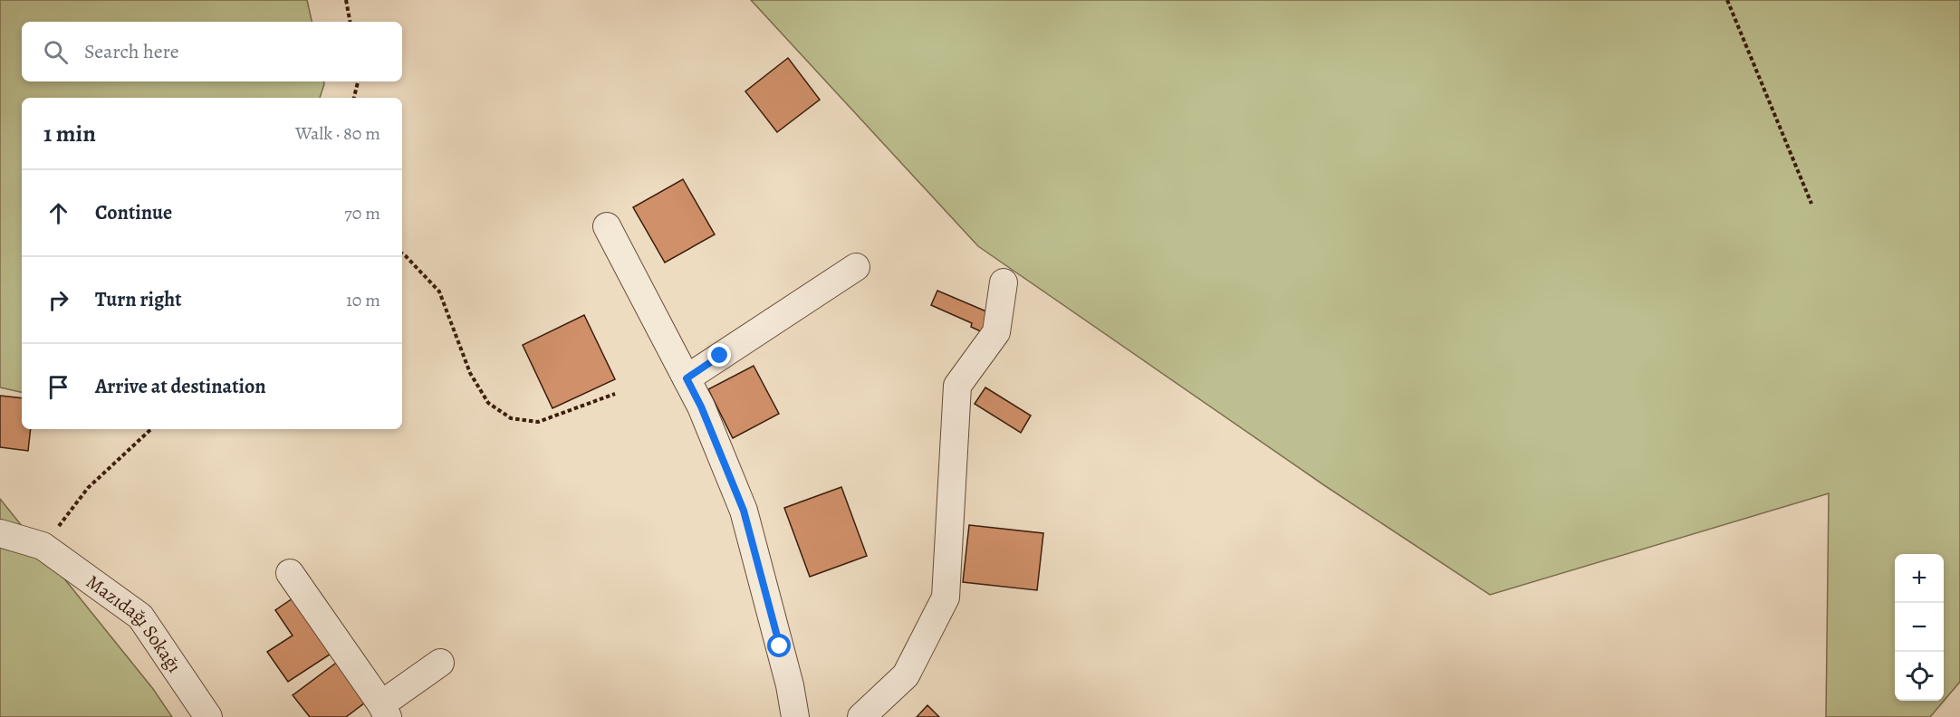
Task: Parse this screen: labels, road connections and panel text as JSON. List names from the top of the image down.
{
  "streets": {
    "street": ["Mazıdağı Sokağı"]
  },
  "page": {
    "search": "Search here",
    "heading": ["1 min", "Walk · 80 m"],
    "list": [
      ["Continue", "70 m"],
      ["Turn right", "10 m"],
      "Arrive at destination"
    ],
    "map_buttons": ["+", "−"]
  }
}
